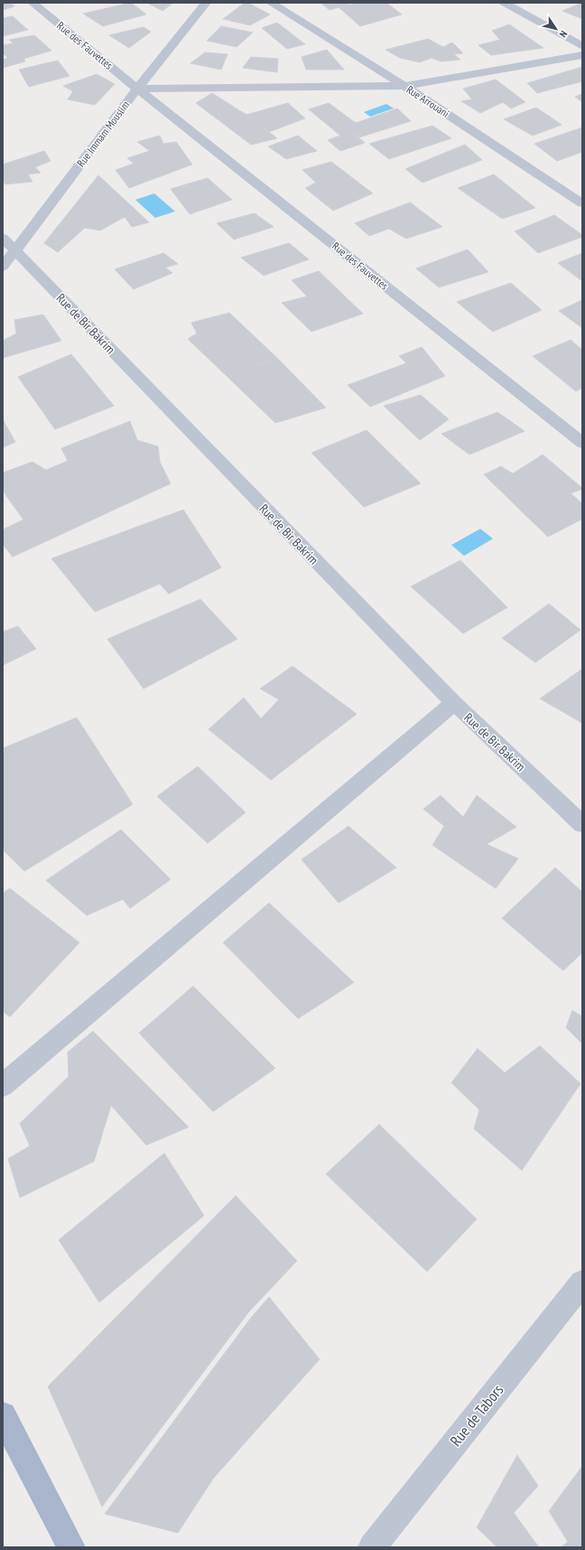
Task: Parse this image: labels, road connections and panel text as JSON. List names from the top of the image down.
{
  "streets": {
    "street": [
      "Rue des Fauvettes",
      "Rue Arrouani",
      "Rue Immam Mouslim",
      "Rue de Bir Bakrim",
      "Rue de Tabors"
    ]
  },
  "crossings": [
    ["Rue des Fauvettes", "Rue Immam Mouslim"],
    ["Rue Immam Mouslim", "Rue de Bir Bakrim"]
  ],
  "north": "bottom right"
}
